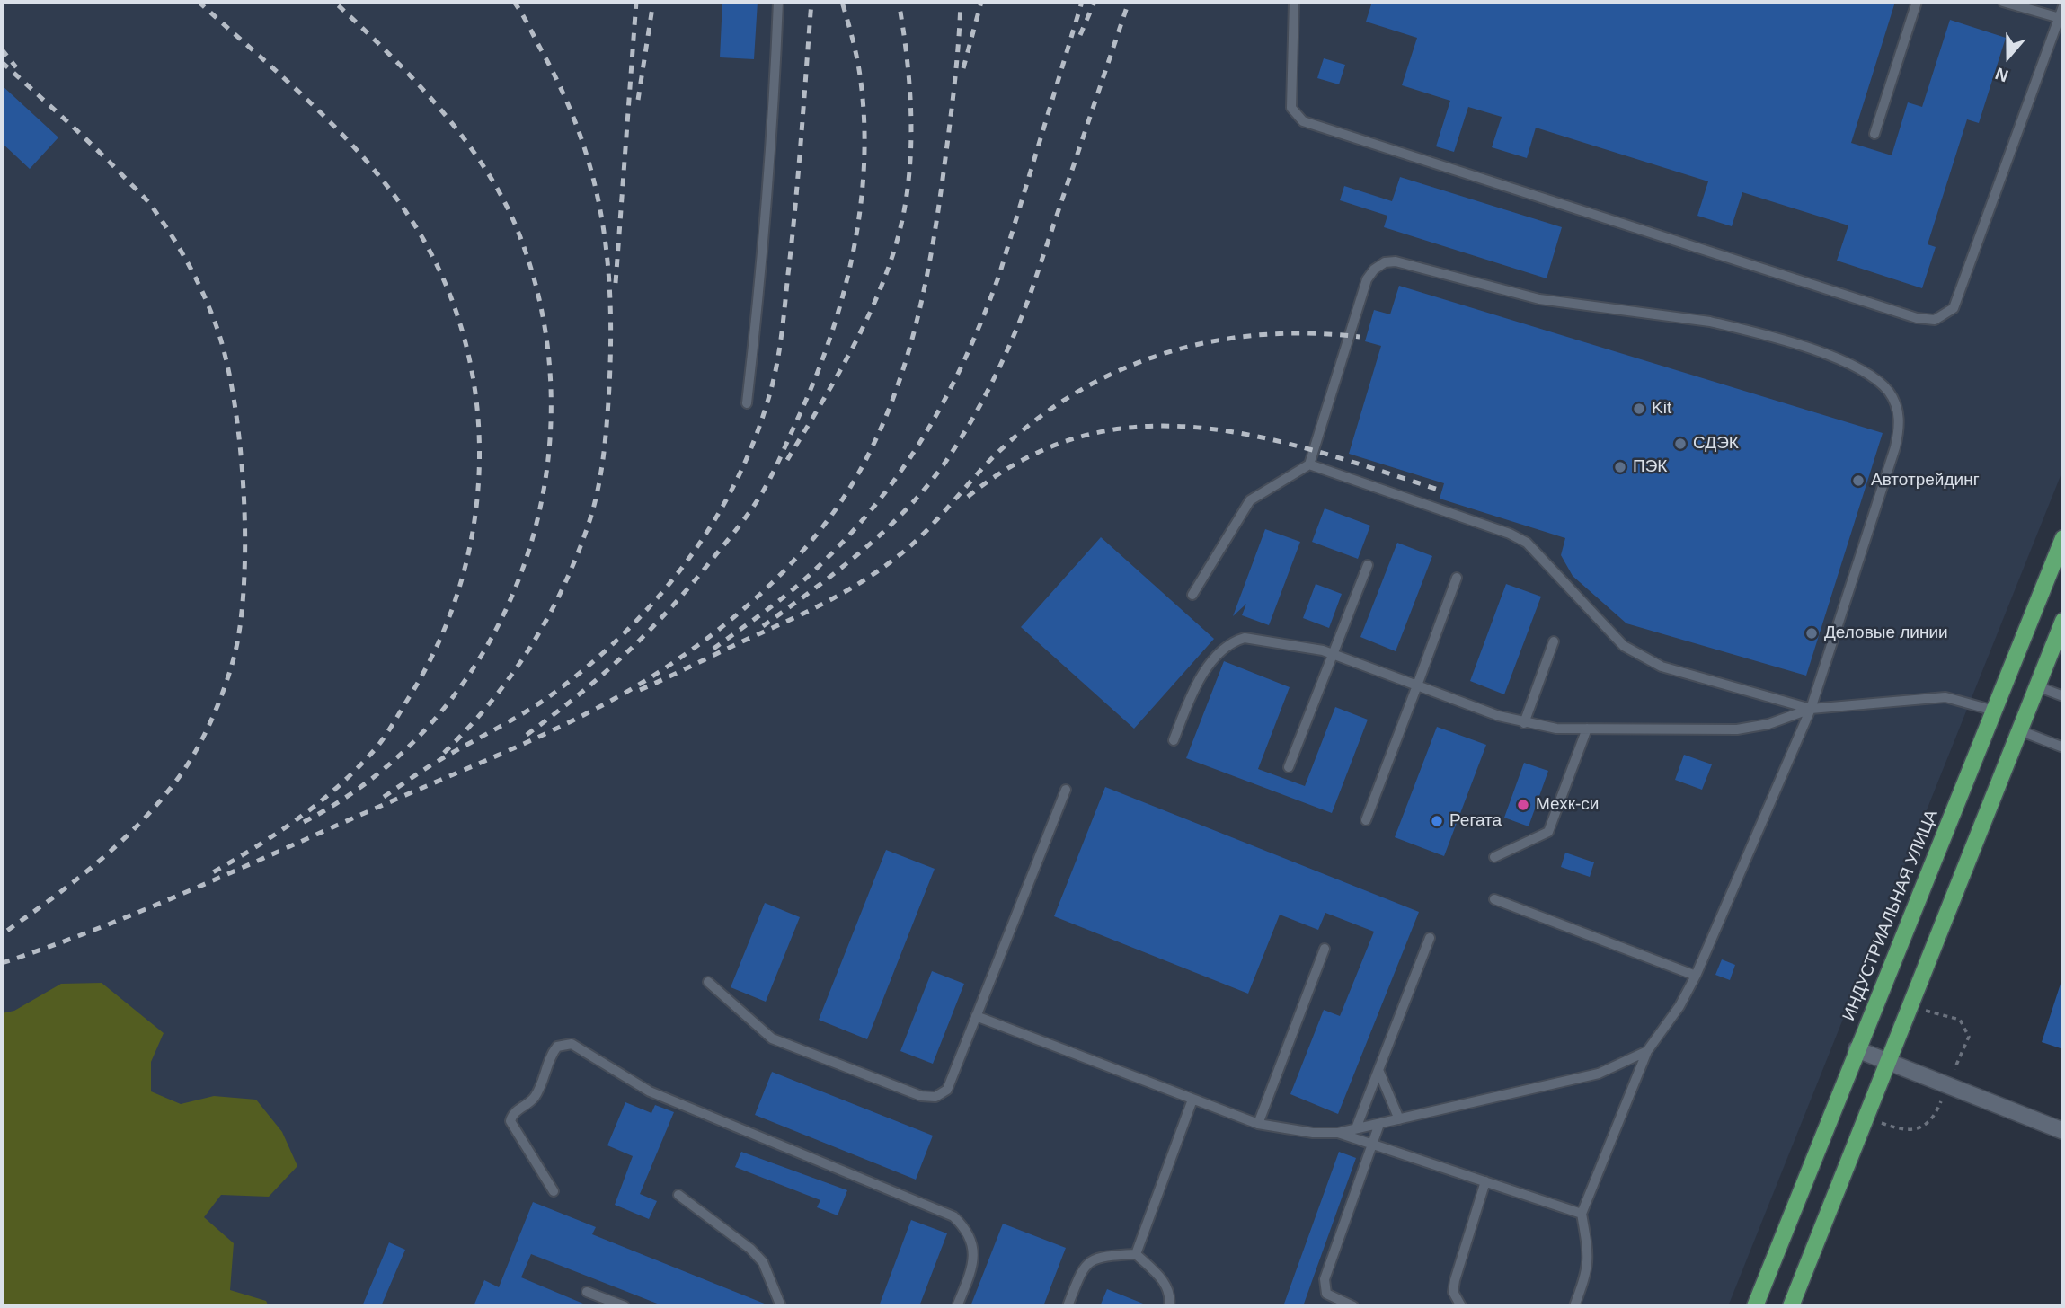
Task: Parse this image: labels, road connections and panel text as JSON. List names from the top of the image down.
{
  "streets": {
    "main road": ["ИНДУСТРИАЛЬНАЯ УЛИЦА"]
  },
  "places": [
    "Kit",
    "СДЭК",
    "ПЭК",
    "Автотрейдинг",
    "Деловые линии",
    "Мехк-си",
    "Регата"
  ],
  "north": "bottom"
}
